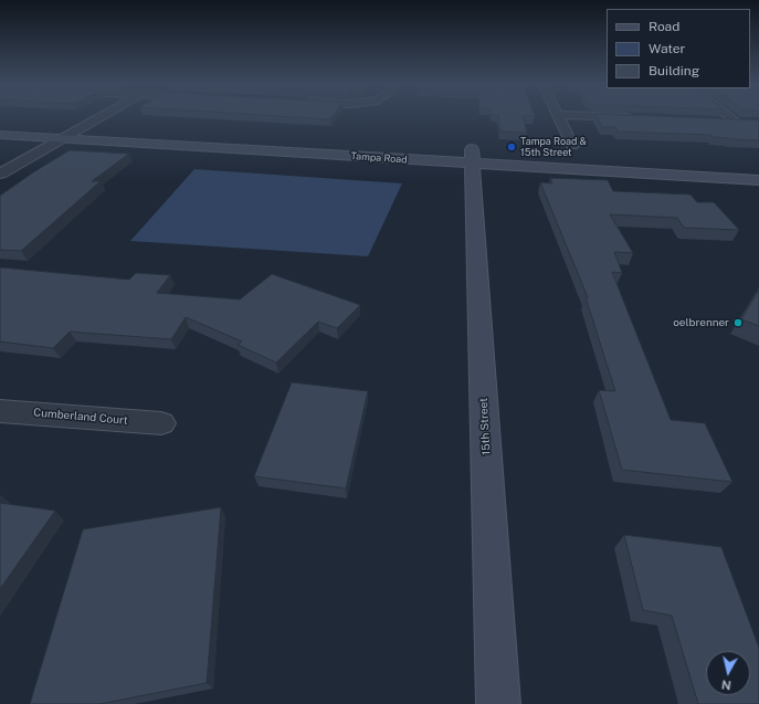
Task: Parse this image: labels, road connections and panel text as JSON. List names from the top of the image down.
{
  "streets": {
    "main road": ["Tampa Road", "15th Street"],
    "street": ["Cumberland Court"]
  },
  "crossings": [
    ["Tampa Road", "15th Street"]
  ],
  "places": ["Tampa Road & 15th Street", "oelbrenner"],
  "legend": ["Road", "Water", "Building"],
  "north": "bottom"
}
